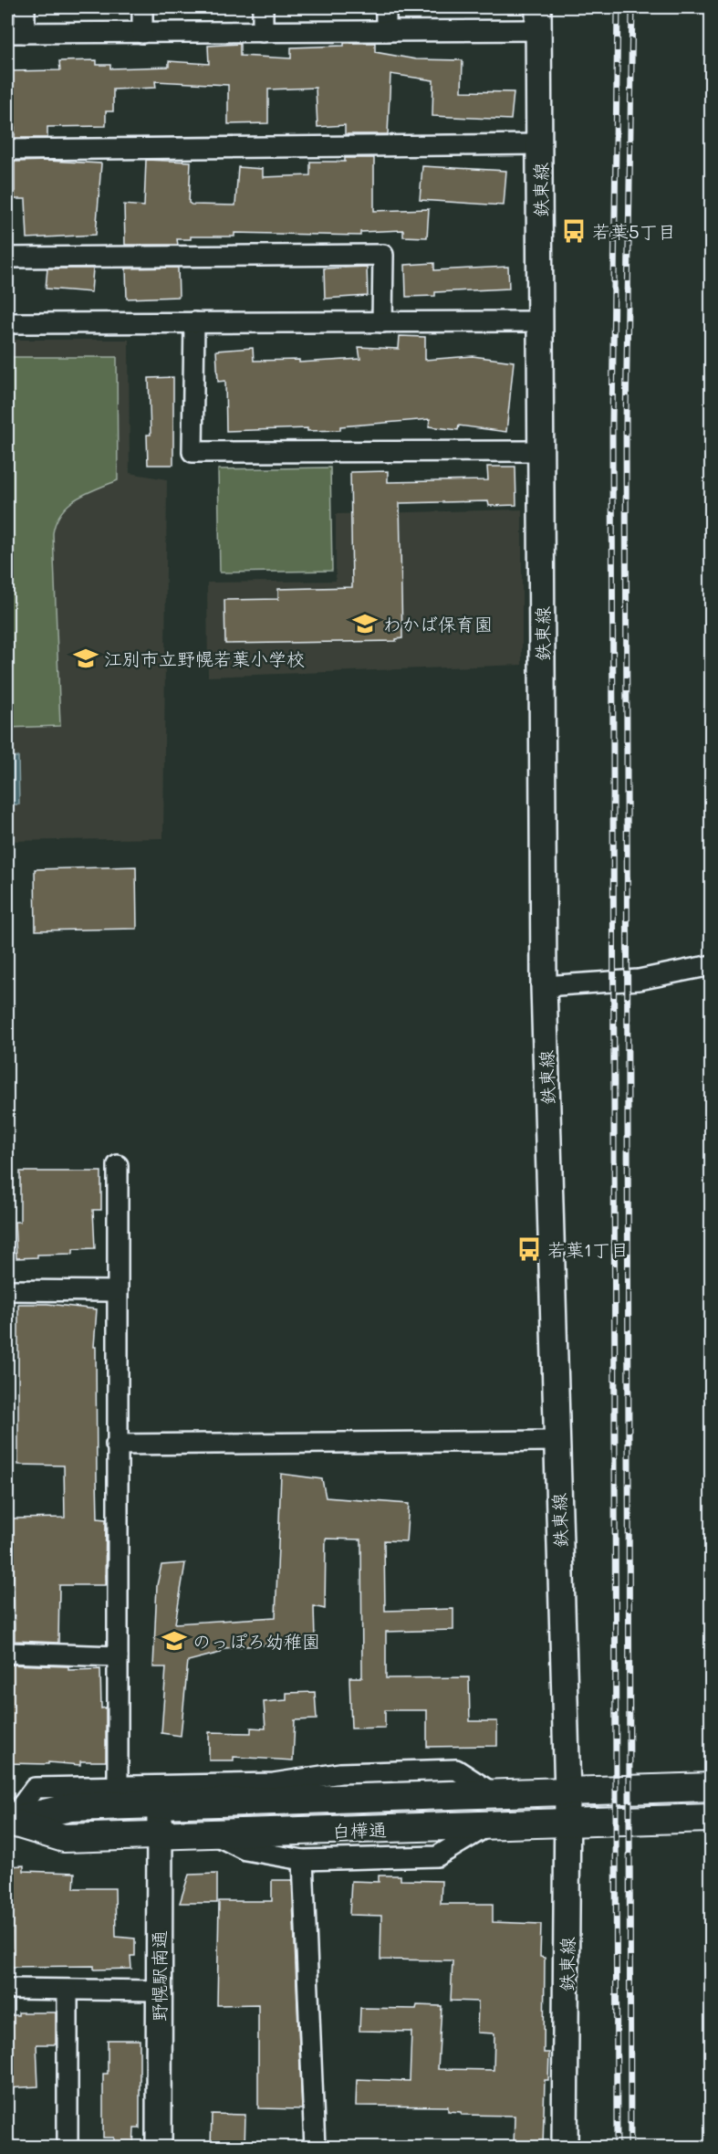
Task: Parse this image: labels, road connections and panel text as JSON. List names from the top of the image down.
{
  "streets": {
    "main road": ["白樺通"],
    "street": ["鉄東線", "野幌駅南通"]
  },
  "crossings": [
    ["鉄東線", "白樺通"],
    ["白樺通", "野幌駅南通"]
  ],
  "places": {
    "bus stop": ["若葉5丁目", "若葉1丁目"],
    "school or university": ["わかば保育園", "江別市立野幌若葉小学校", "のっぽろ幼稚園"]
  }
}
